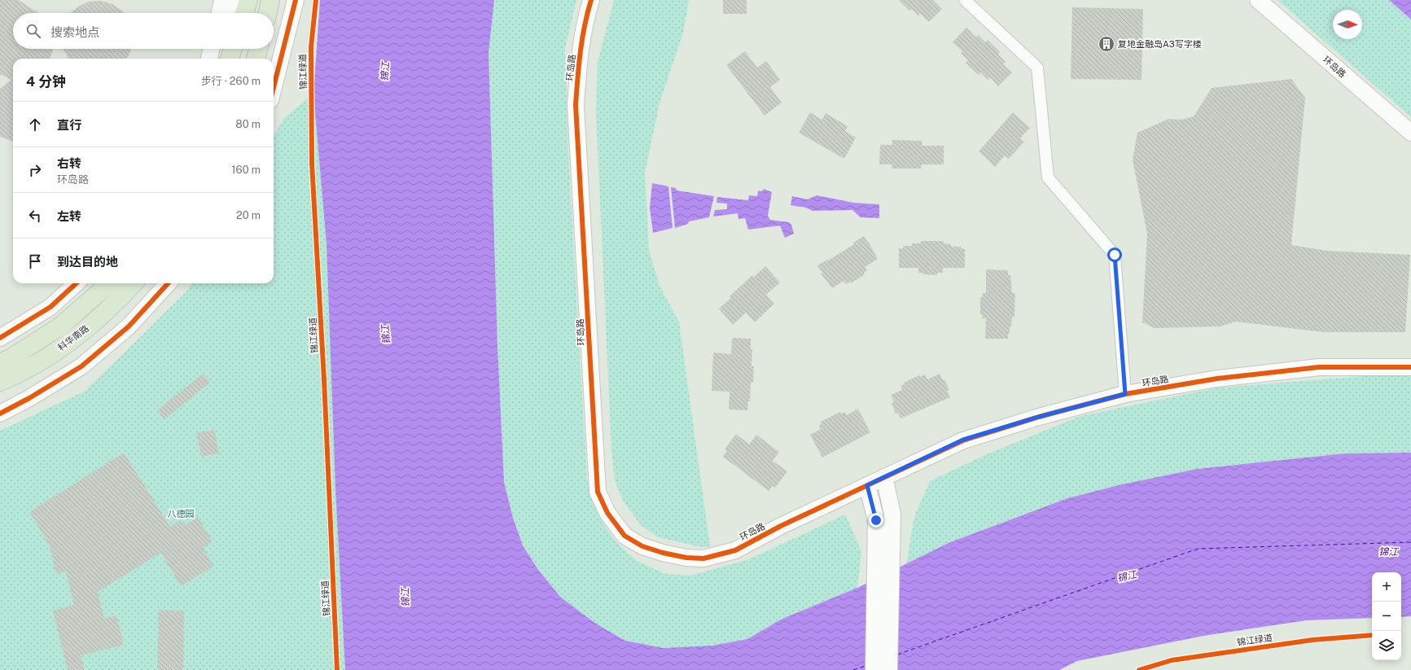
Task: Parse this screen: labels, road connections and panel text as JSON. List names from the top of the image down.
{
  "streets": {
    "highway": ["科华南路"],
    "street": ["环岛路"],
    "cycle path": ["锦江绿道"]
  },
  "water": ["锦江"],
  "parks": ["八德园"],
  "places": {
    "building": ["复地金融岛A3写字楼"]
  },
  "north": "right",
  "page": {
    "search": "搜索地点",
    "heading": ["4 分钟", "步行 · 260 m"],
    "list": [
      ["直行", "80 m"],
      ["右转", "环岛路", "160 m"],
      ["左转", "20 m"],
      "到达目的地"
    ],
    "map_buttons": ["+", "−"]
  }
}
